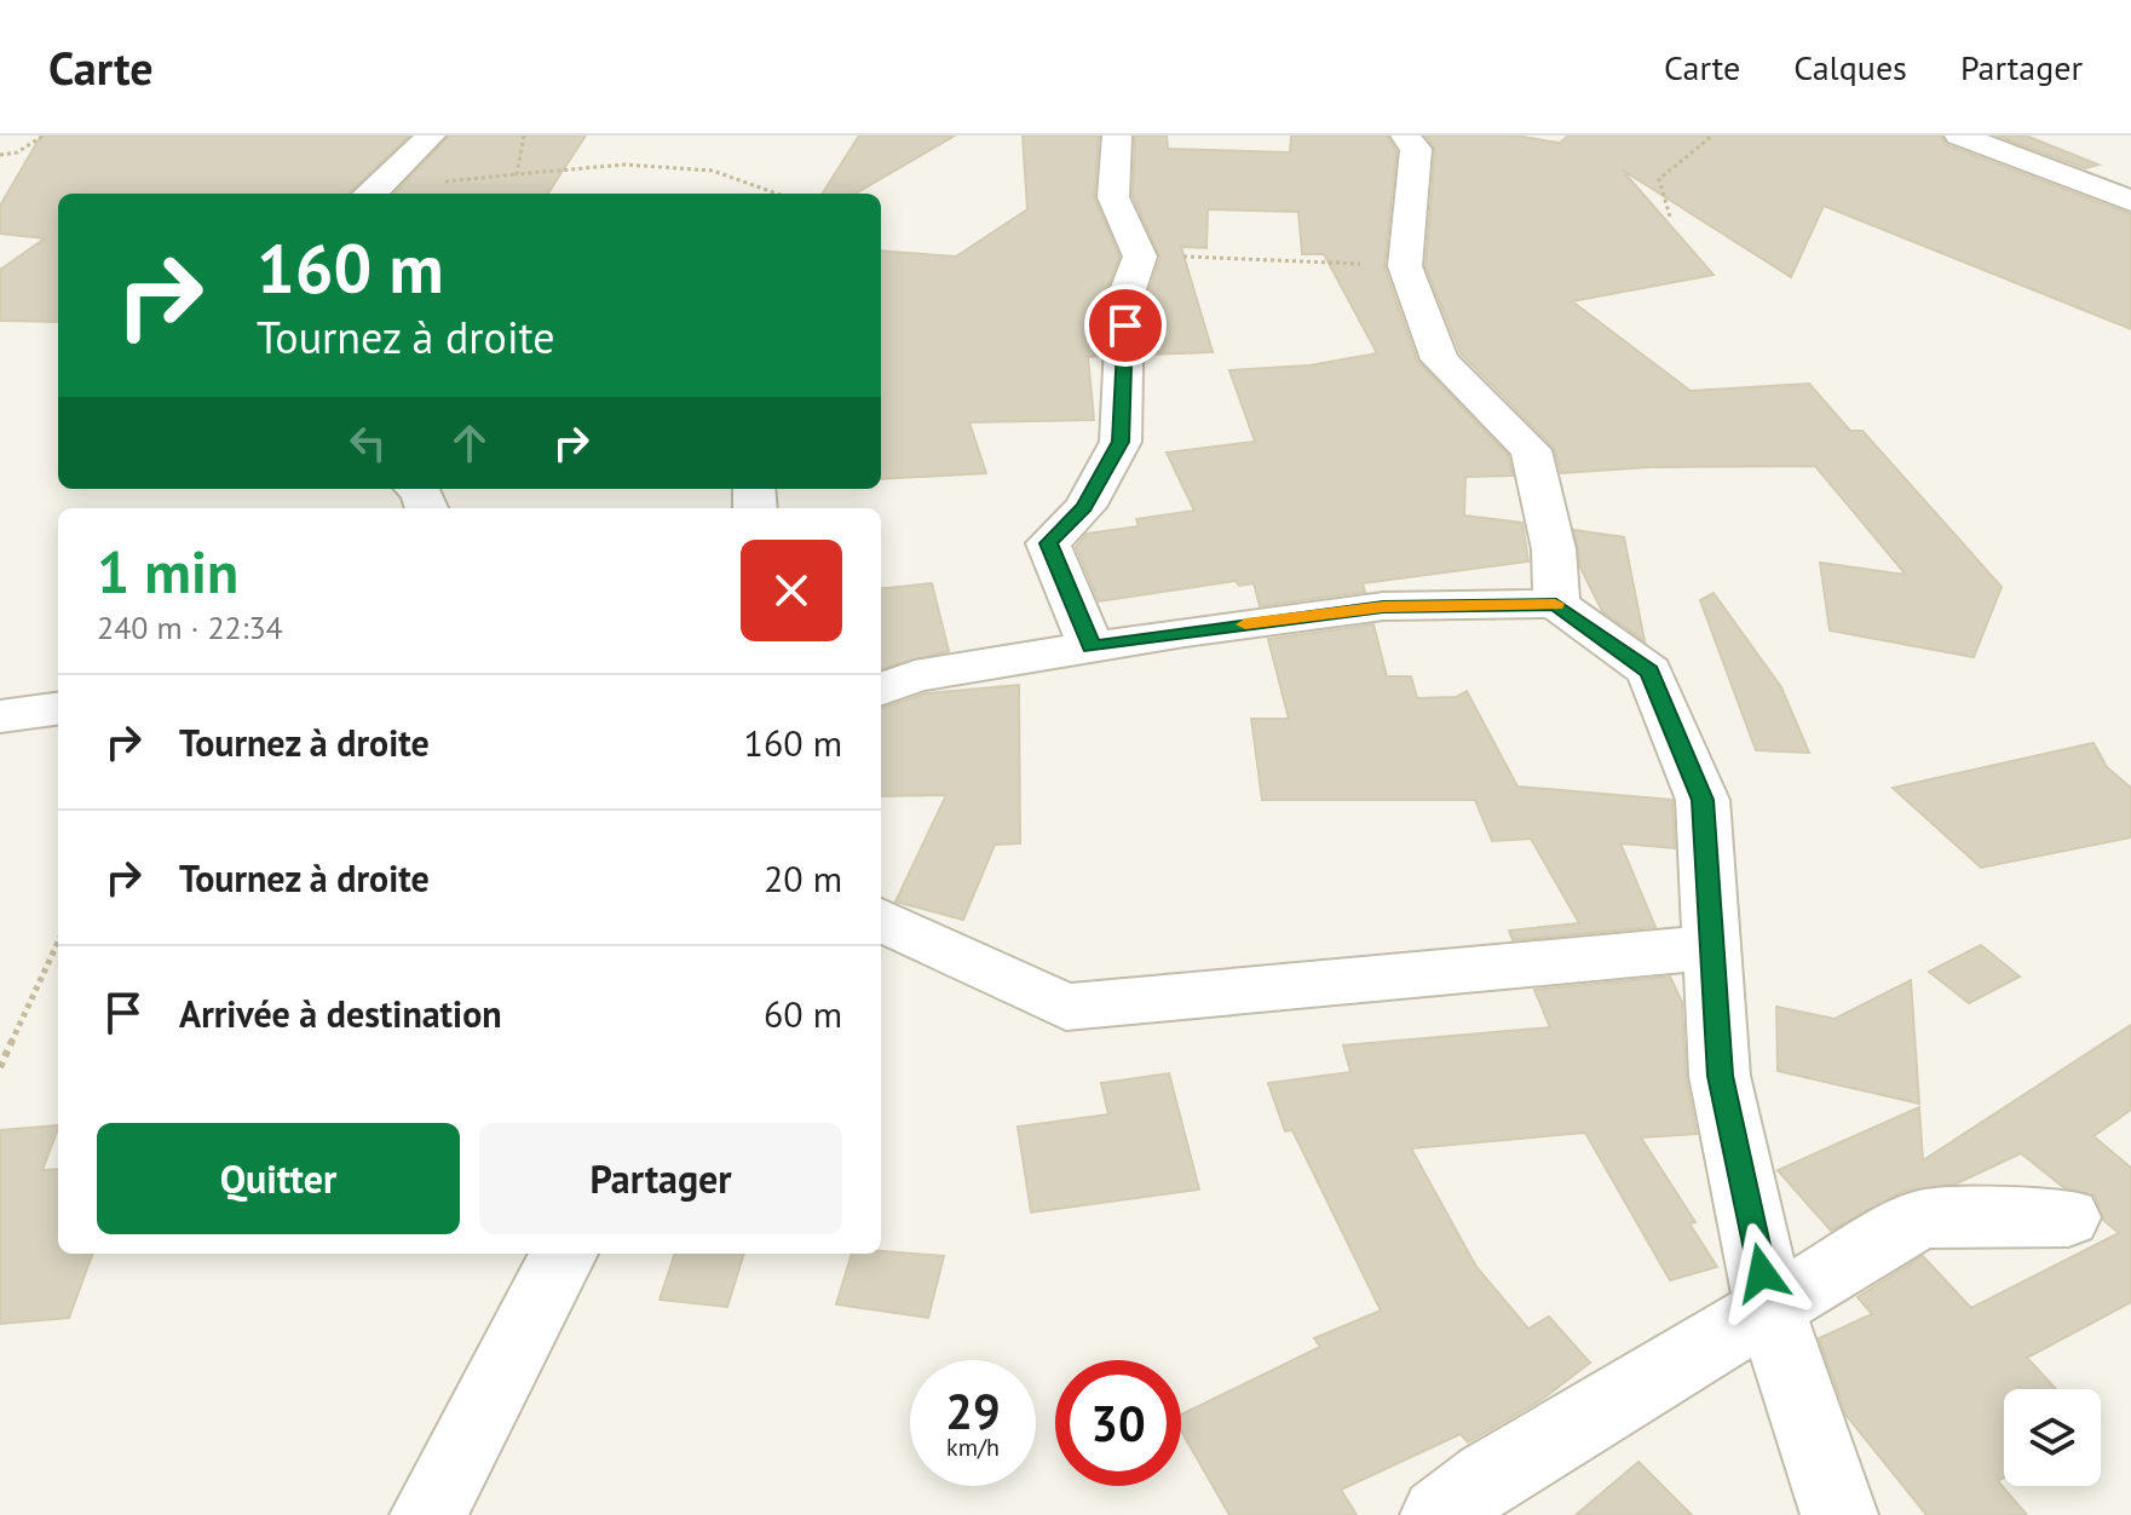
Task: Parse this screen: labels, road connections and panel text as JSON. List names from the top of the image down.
{
  "page": {
    "header": "Carte",
    "nav": ["Carte", "Calques", "Partager"],
    "turn": ["160 m", "Tournez à droite"],
    "heading": ["1 min", "240 m · 22:34"],
    "list": [
      {
        "name": "Tournez à droite",
        "value": "160 m"
      },
      {
        "name": "Tournez à droite",
        "value": "20 m"
      },
      {
        "name": "Arrivée à destination",
        "value": "60 m"
      }
    ],
    "buttons": ["Quitter", "Partager"],
    "speed": "29 km/h",
    "limit": "30"
  }
}
